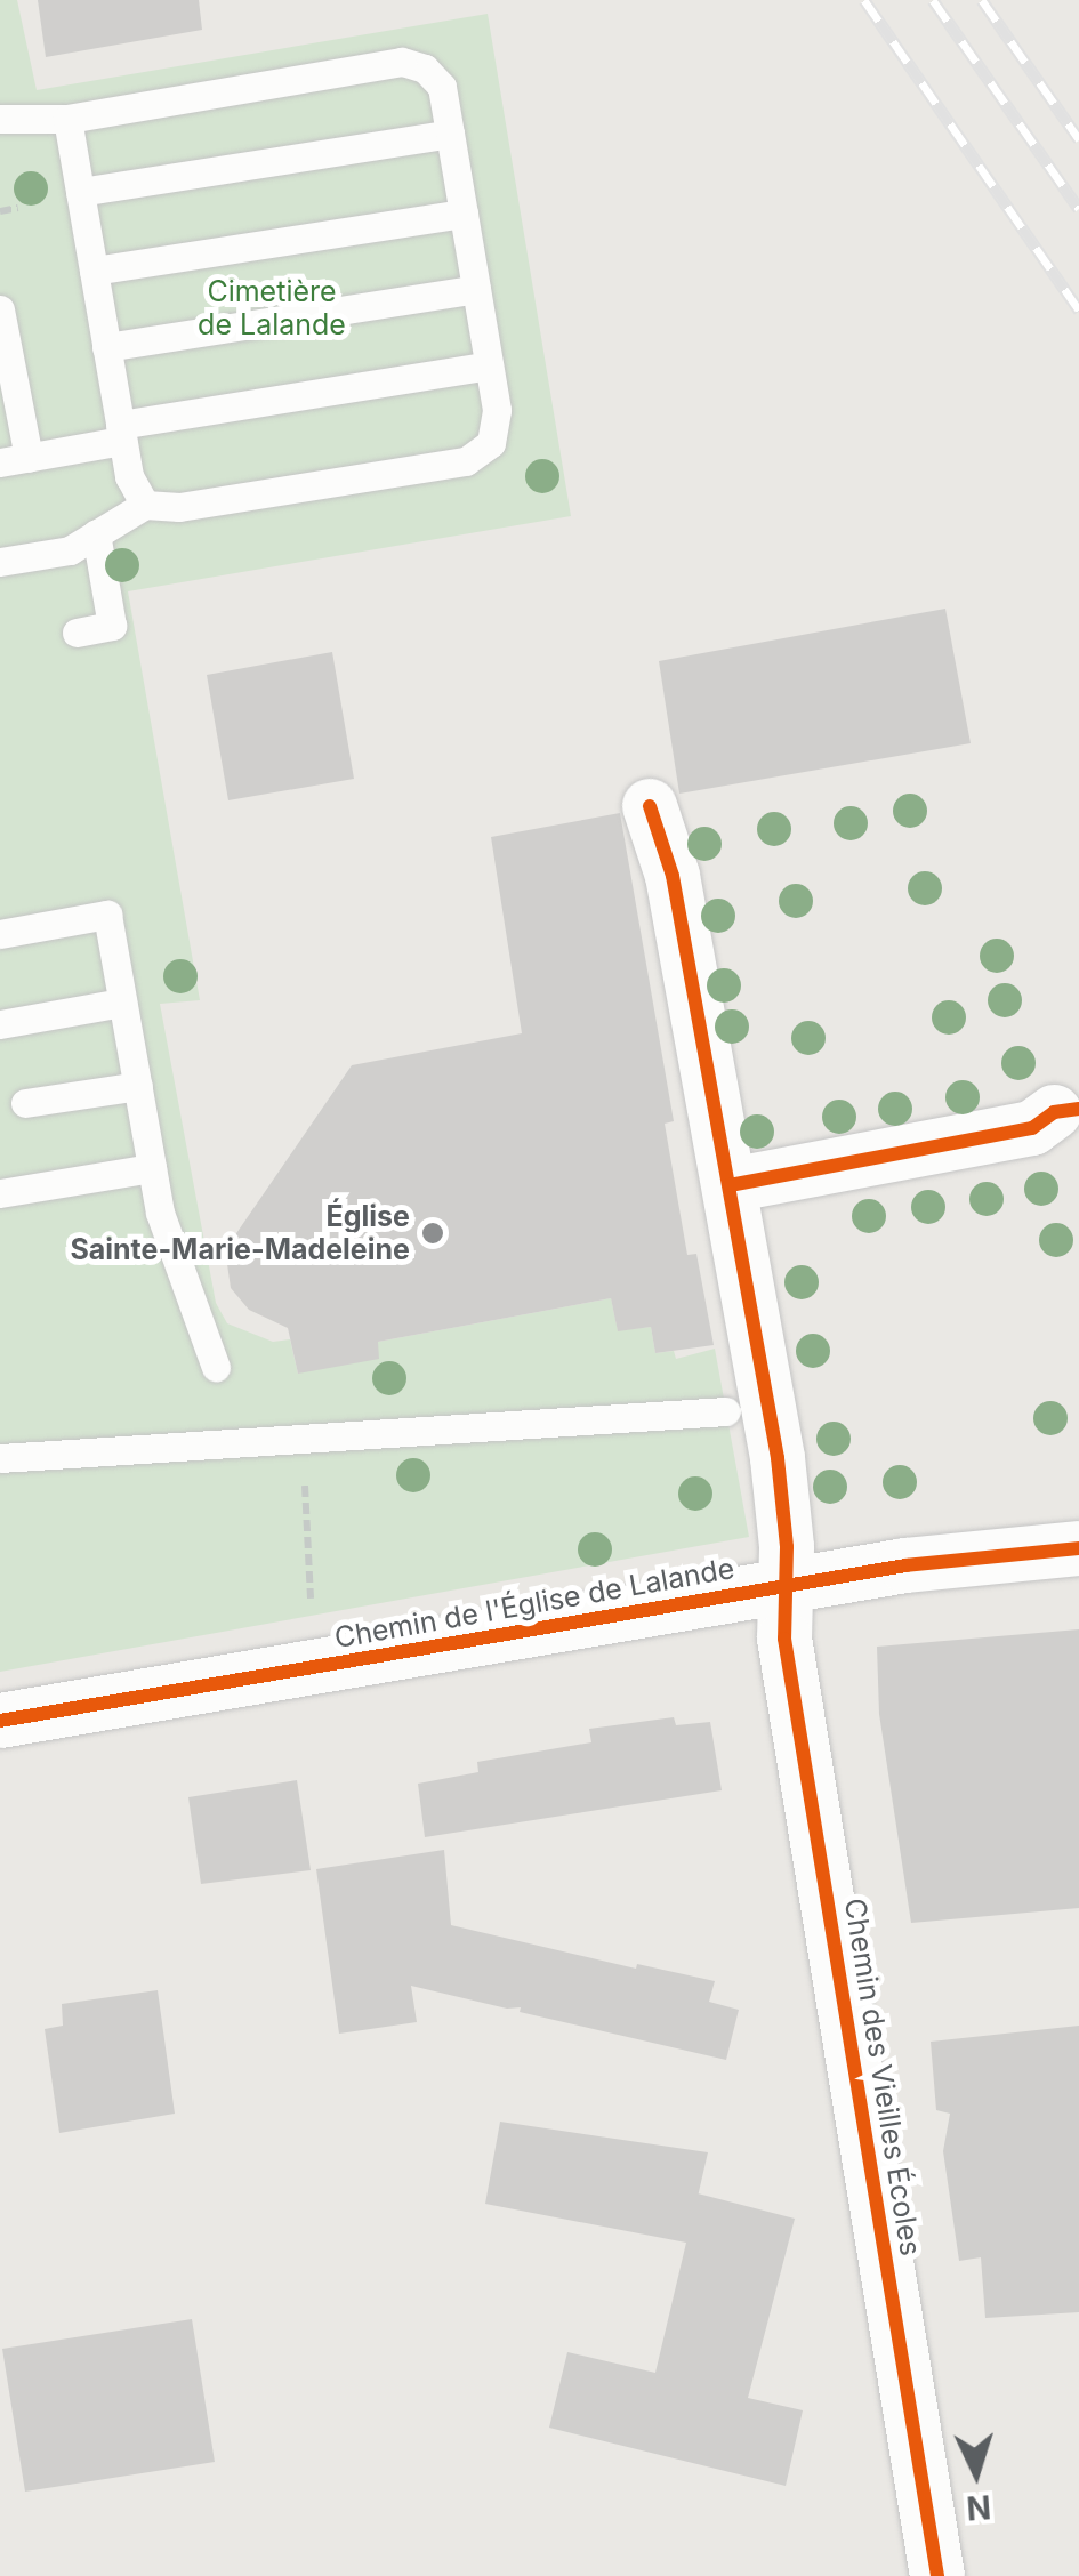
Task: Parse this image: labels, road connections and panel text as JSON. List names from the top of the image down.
{
  "streets": {
    "street": ["Chemin de l'Église de Lalande", "Chemin des Vieilles Écoles"]
  },
  "crossings": [
    ["Chemin de l'Église de Lalande", "Chemin des Vieilles Écoles"]
  ],
  "parks": ["Cimetière de Lalande"],
  "places": ["Église Sainte-Marie-Madeleine"],
  "north": "bottom"
}
